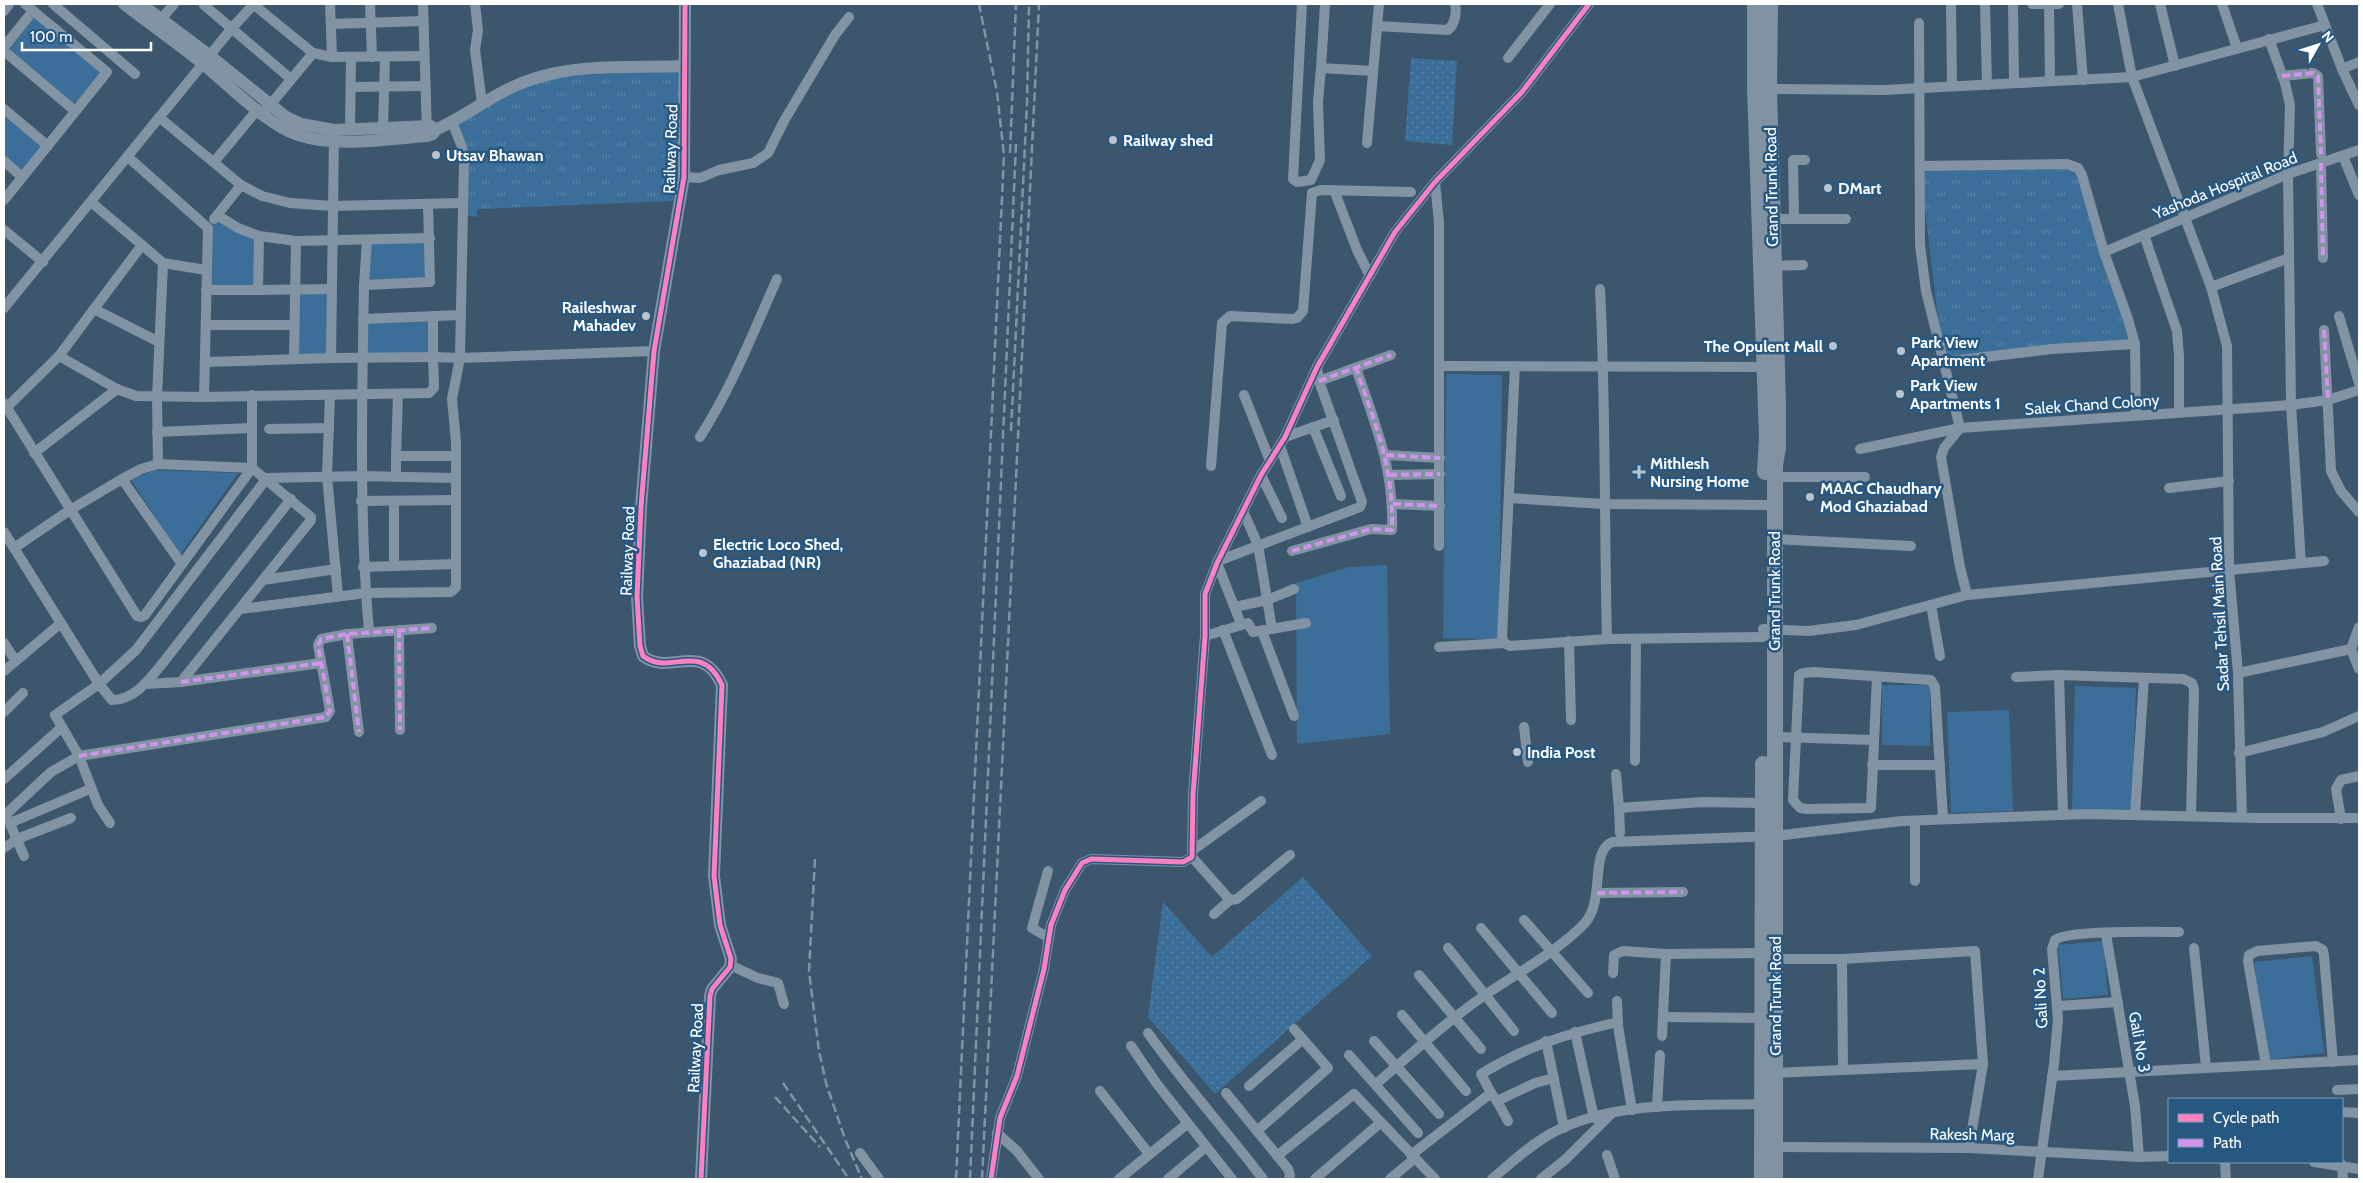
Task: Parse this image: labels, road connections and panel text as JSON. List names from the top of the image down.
{
  "streets": {
    "highway": ["Grand Trunk Road"],
    "street": [
      "Railway Road",
      "Yashoda Hospital Road",
      "Salek Chand Colony",
      "Sadar Tehsil Main Road",
      "Gali No 2",
      "Gali No 3",
      "Rakesh Marg"
    ]
  },
  "crossings": [
    ["Yashoda Hospital Road", "Sadar Tehsil Main Road"],
    ["Grand Trunk Road", "Rakesh Marg"],
    ["Salek Chand Colony", "Sadar Tehsil Main Road"],
    ["Gali No 2", "Gali No 3"],
    ["Gali No 2", "Rakesh Marg"],
    ["Gali No 3", "Rakesh Marg"]
  ],
  "places": {
    "other": [
      "Railway shed",
      "Utsav Bhawan",
      "DMart",
      "Raileshwar Mahadev",
      "The Opulent Mall",
      "Park View Apartment",
      "Park View Apartments 1",
      "MAAC Chaudhary Mod Ghaziabad",
      "Electric Loco Shed, Ghaziabad (NR)",
      "India Post"
    ],
    "health": ["Mithlesh Nursing Home"]
  },
  "legend": ["Cycle path", "Path"],
  "scale_bar": "100 m",
  "north": "top right"
}
